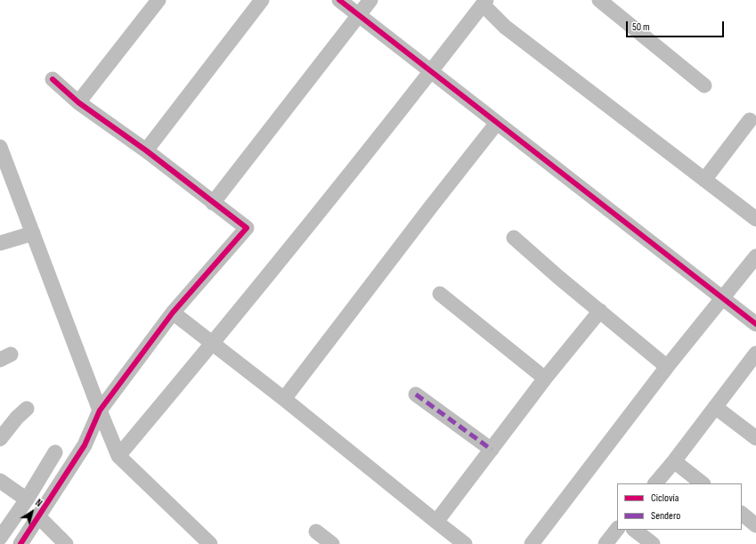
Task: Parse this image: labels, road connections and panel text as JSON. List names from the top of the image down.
{
  "legend": ["Ciclovía", "Sendero"],
  "scale_bar": "50 m",
  "north": "top right"
}
